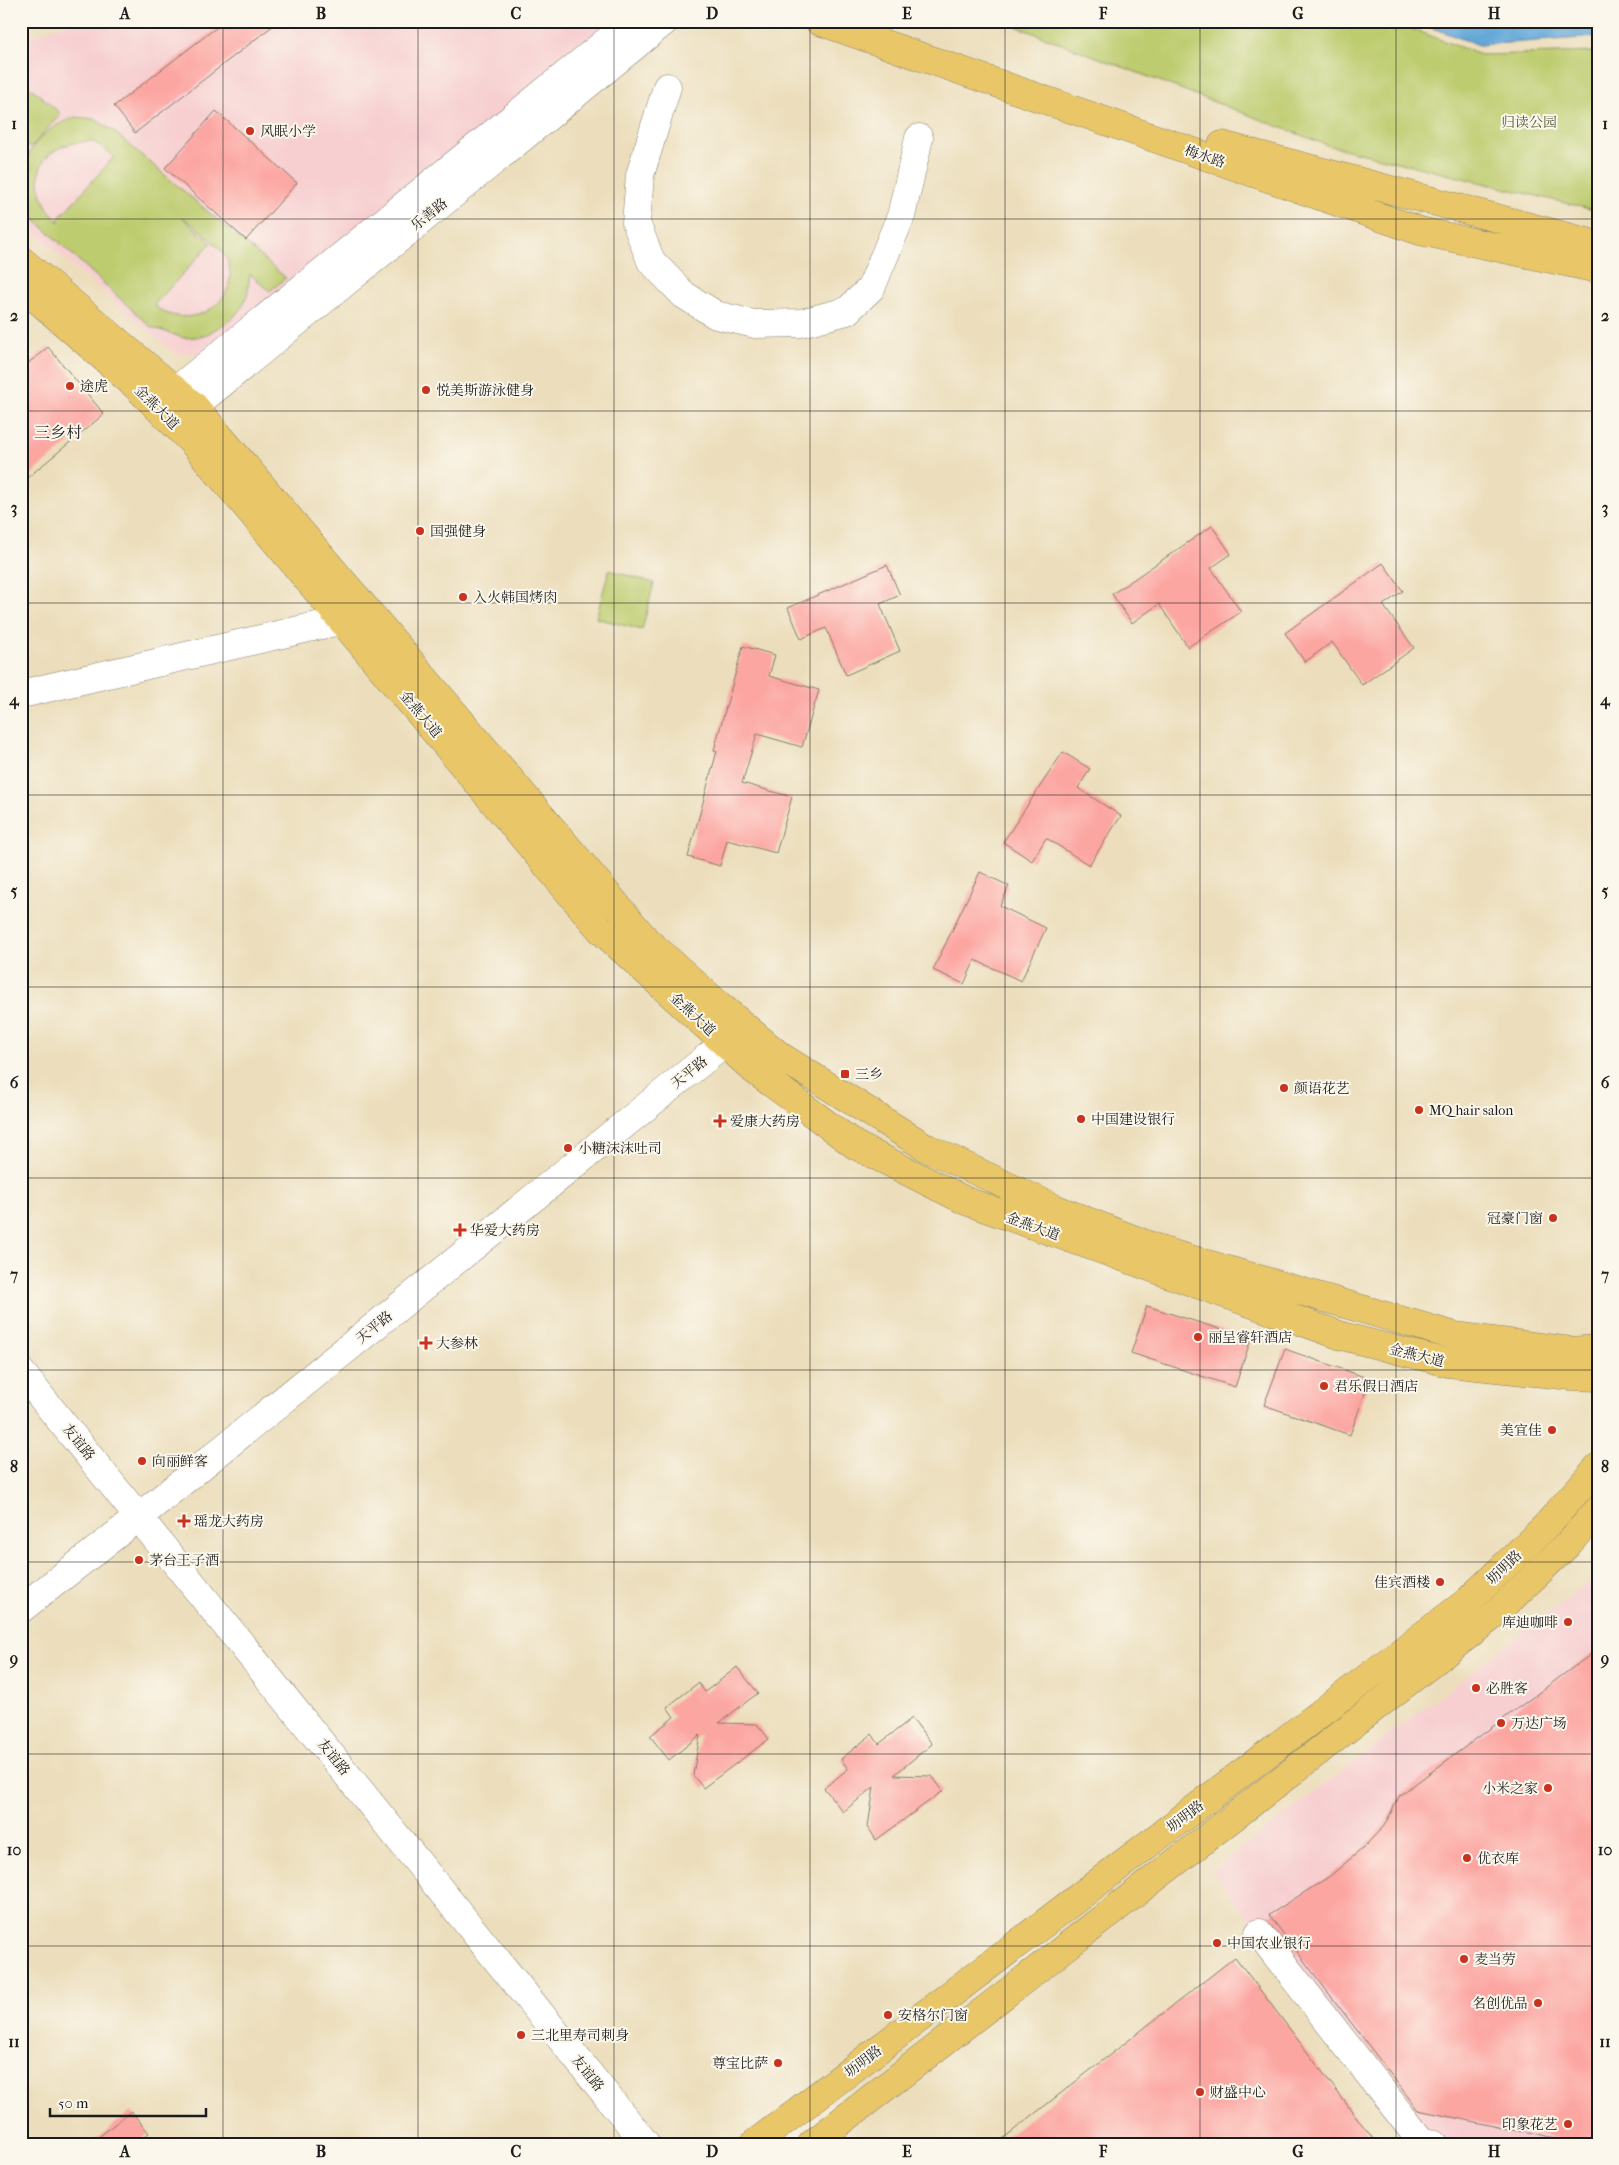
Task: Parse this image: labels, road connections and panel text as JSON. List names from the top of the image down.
{
  "streets": {
    "main road": ["梅水路", "金燕大道", "坜明路"],
    "street": ["乐善路", "天平路", "友谊路"]
  },
  "crossings": [
    ["乐善路", "金燕大道"],
    ["金燕大道", "天平路"],
    ["天平路", "友谊路"]
  ],
  "districts": ["三乡村"],
  "parks": ["归读公园"],
  "places": {
    "other": [
      "风眠小学",
      "途虎",
      "悦美斯游泳健身",
      "国强健身",
      "入火韩国烤肉",
      "颜语花艺",
      "MQ hair salon",
      "中国建设银行",
      "小糖沫沫吐司",
      "冠豪门窗",
      "丽呈睿轩酒店",
      "君乐假日酒店",
      "美宜佳",
      "向丽鲜客",
      "茅台王子酒",
      "佳宾酒楼",
      "库迪咖啡",
      "必胜客",
      "万达广场",
      "小米之家",
      "优衣库",
      "中国农业银行",
      "麦当劳",
      "名创优品",
      "安格尔门窗",
      "三北里寿司刺身",
      "尊宝比萨",
      "财盛中心",
      "印象花艺"
    ],
    "transit": ["三乡"],
    "health": [
      "爱康大药房",
      "华爱大药房",
      "大参林",
      "瑶龙大药房"
    ]
  },
  "scale_bar": "50 m",
  "grid": {
    "columns": [
      "A",
      "B",
      "C",
      "D",
      "E",
      "F",
      "G",
      "H"
    ],
    "rows": [
      "1",
      "2",
      "3",
      "4",
      "5",
      "6",
      "7",
      "8",
      "9",
      "10",
      "11"
    ]
  }
}
